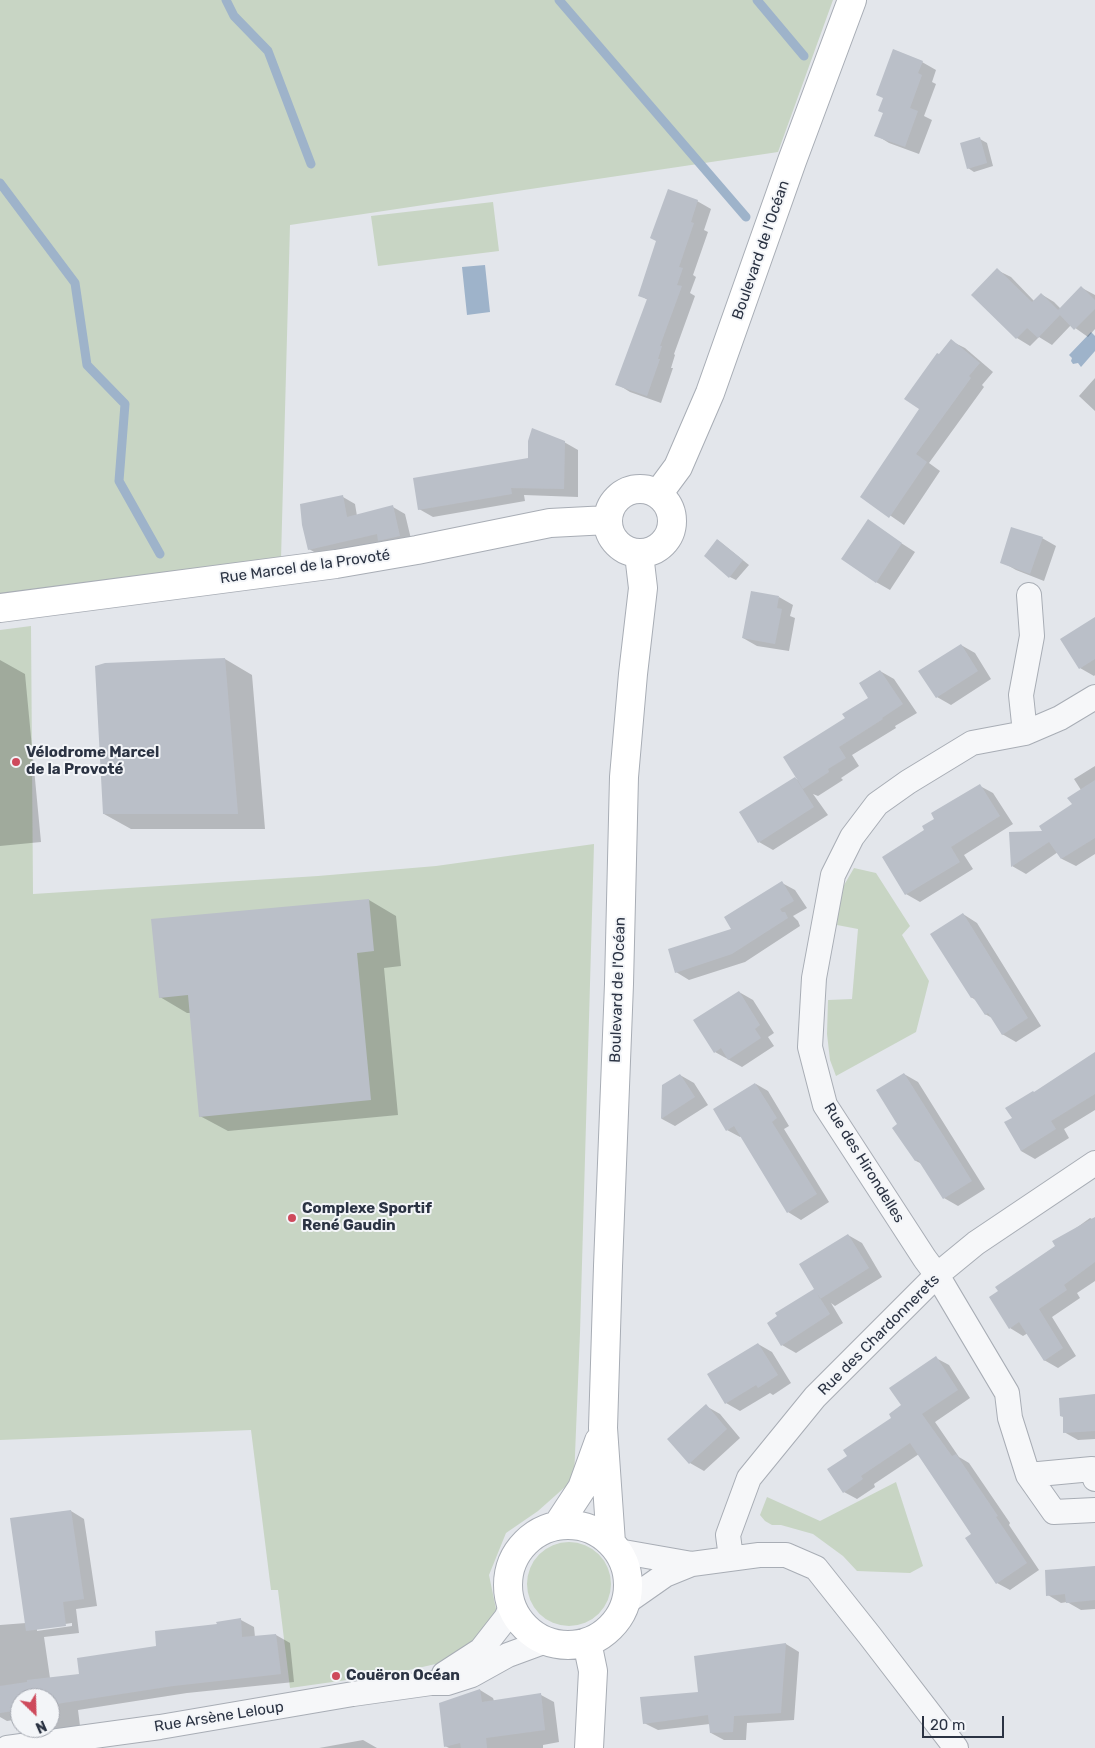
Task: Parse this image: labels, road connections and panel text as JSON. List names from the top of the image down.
{
  "streets": {
    "main road": ["Boulevard de l'Océan", "Rue Marcel de la Provoté"],
    "street": ["Rue des Hirondelles", "Rue des Chardonnerets", "Rue Arsène Leloup"]
  },
  "crossings": [
    ["Boulevard de l'Océan", "Rue Marcel de la Provoté"],
    ["Boulevard de l'Océan", "Rue Arsène Leloup"],
    ["Rue des Hirondelles", "Rue des Chardonnerets"]
  ],
  "places": ["Vélodrome Marcel de la Provoté", "Complexe Sportif René Gaudin", "Couëron Océan"],
  "scale_bar": "20 m",
  "north": "bottom right"
}
